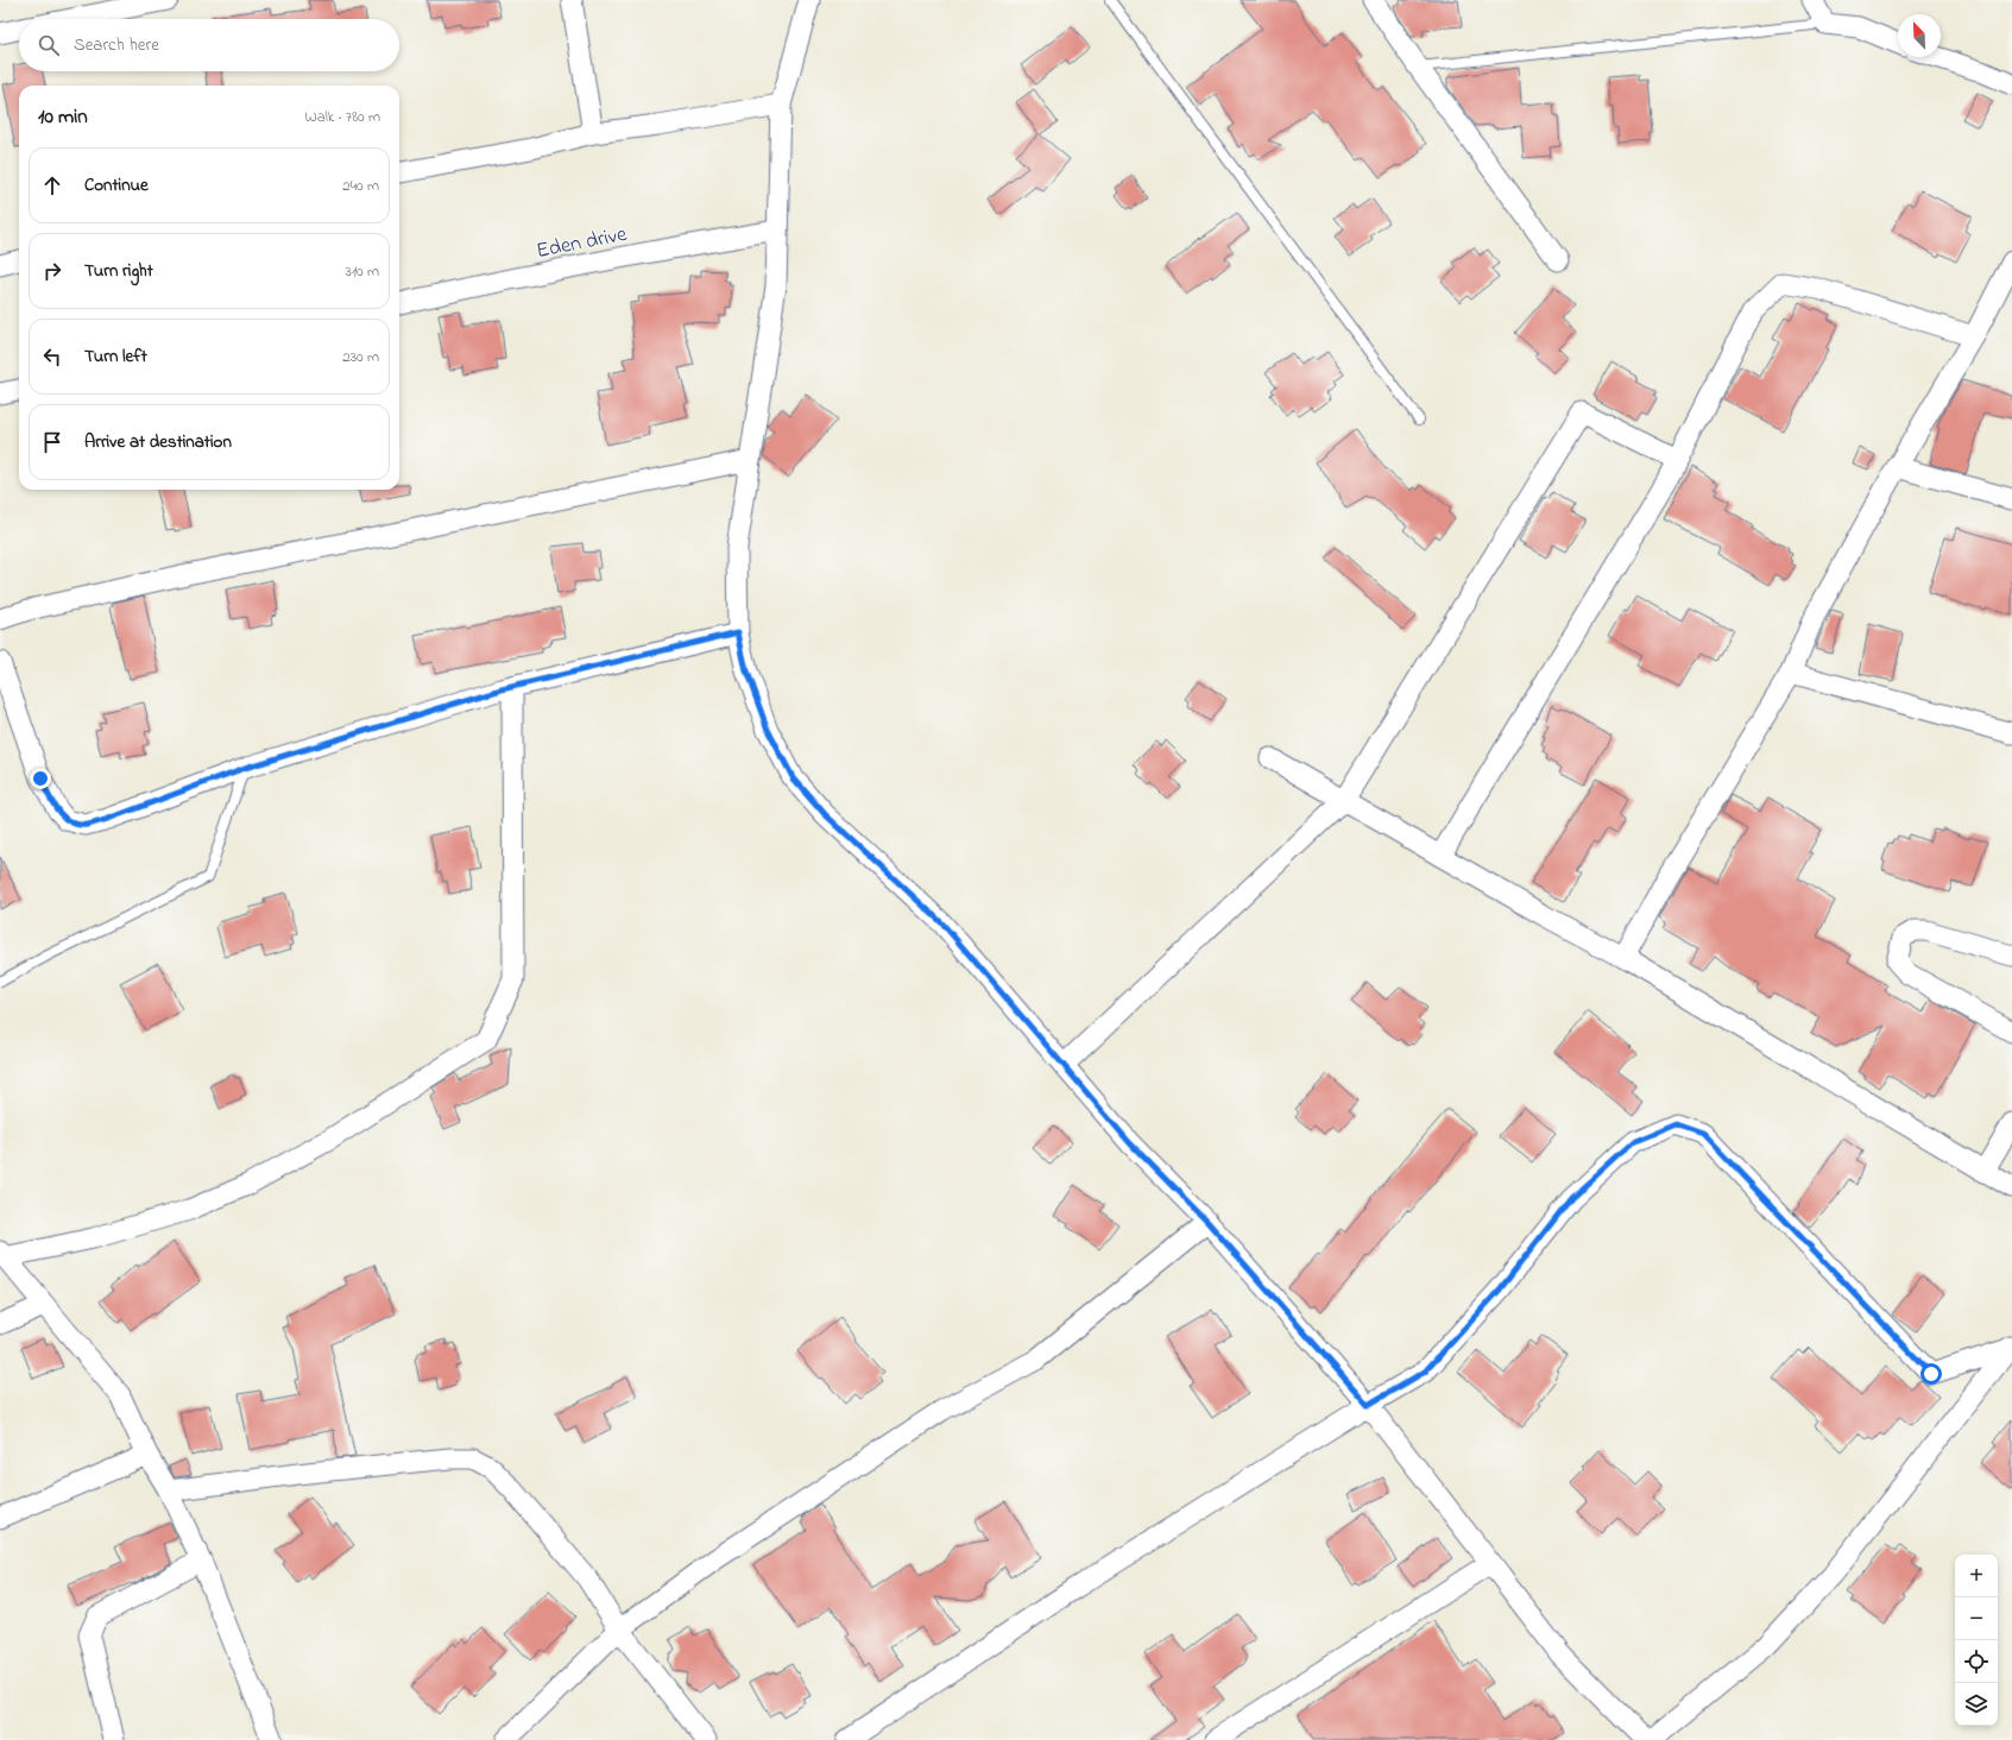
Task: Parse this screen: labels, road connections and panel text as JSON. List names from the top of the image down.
{
  "streets": {
    "street": ["Eden drive"]
  },
  "north": "top left",
  "page": {
    "search": "Search here",
    "heading": ["10 min", "Walk · 780 m"],
    "list": [
      ["Continue", "240 m"],
      ["Turn right", "310 m"],
      ["Turn left", "230 m"],
      "Arrive at destination"
    ],
    "map_buttons": ["+", "−"]
  }
}
